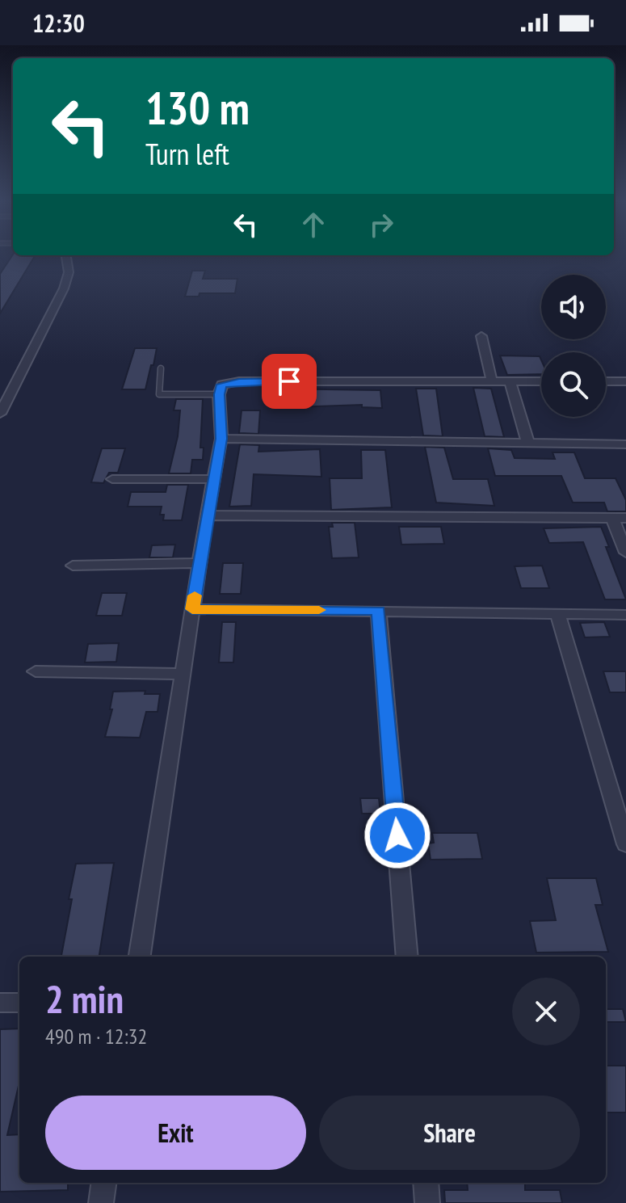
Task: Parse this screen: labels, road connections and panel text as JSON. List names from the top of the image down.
{
  "page": {
    "status": "12:30",
    "turn": ["130 m", "Turn left"],
    "heading": ["2 min", "490 m · 12:32"],
    "buttons": ["Exit", "Share"]
  }
}
